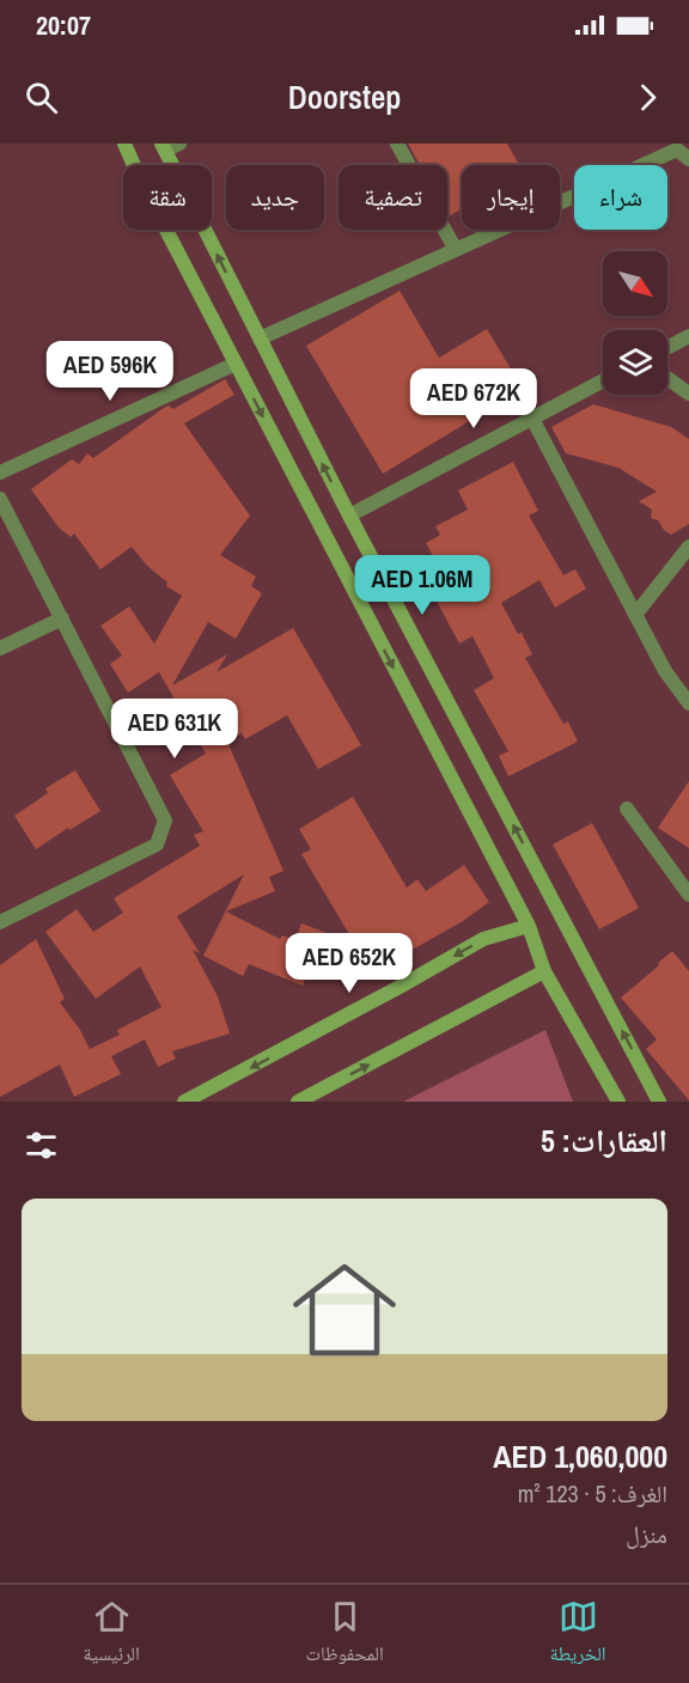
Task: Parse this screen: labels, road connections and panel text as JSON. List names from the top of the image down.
{
  "north": "bottom right",
  "page": {
    "status": "20:07",
    "header": "Doorstep",
    "chip": [
      "شراء",
      "إيجار",
      "تصفية",
      "جديد",
      "شقة"
    ],
    "price": [
      "AED 596K",
      "AED 672K",
      "AED 1.06M",
      "AED 631K",
      "AED 652K"
    ],
    "heading": "العقارات: 5",
    "list": [
      {
        "name": "AED 1,060,000",
        "note": "الغرف: 5 · 123 m² · منزل"
      }
    ],
    "tabs": ["الخريطة", "المحفوظات", "الرئيسية"]
  }
}
